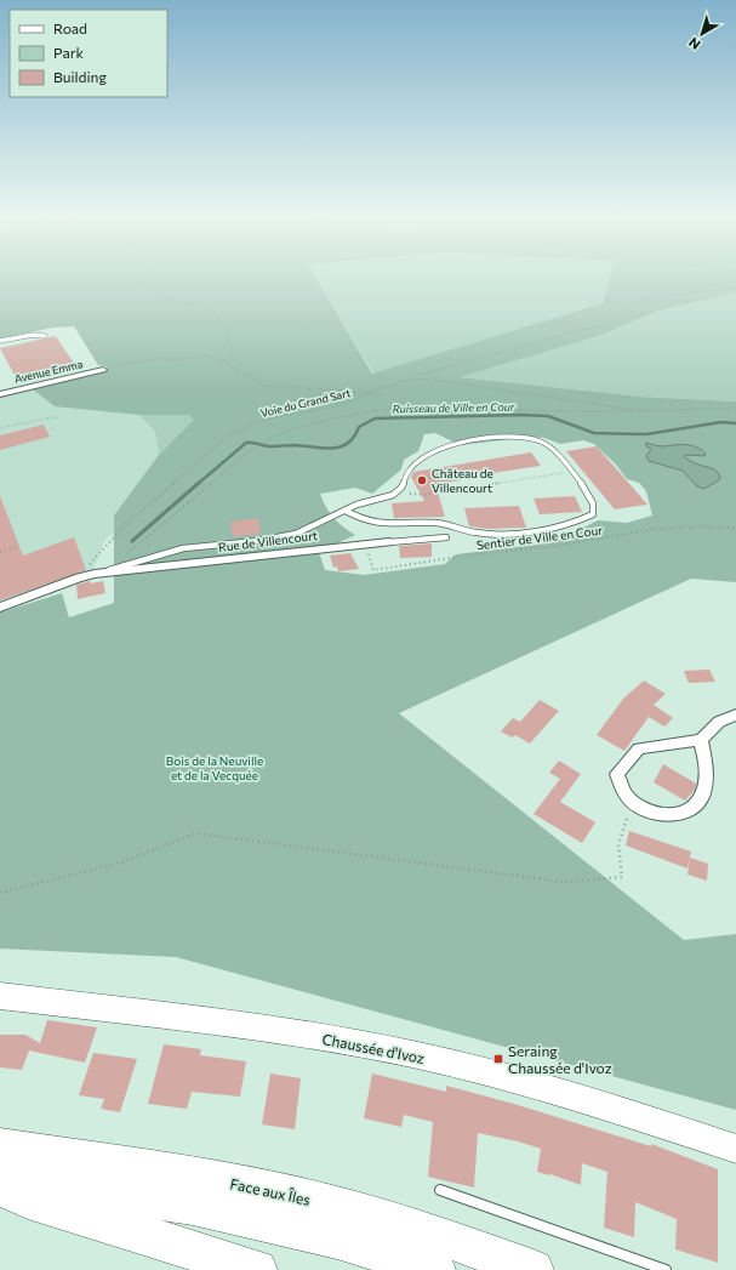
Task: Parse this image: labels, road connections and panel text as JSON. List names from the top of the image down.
{
  "streets": {
    "highway": ["Face aux Îles"],
    "main road": ["Chaussée d'Ivoz"],
    "street": ["Avenue Emma", "Rue de Villencourt"],
    "path": ["Voie du Grand Sart", "Sentier de Ville en Cour"]
  },
  "crossings": [
    ["Voie du Grand Sart", "Rue de Villencourt"],
    ["Sentier de Ville en Cour", "Rue de Villencourt"]
  ],
  "water": ["Ruisseau de Ville en Cour"],
  "parks": ["Bois de la Neuville et de la Vecquée"],
  "places": {
    "other": ["Château de Villencourt"],
    "transit": ["Seraing Chaussée d'Ivoz"]
  },
  "legend": ["Road", "Park", "Building"],
  "north": "bottom left"
}
